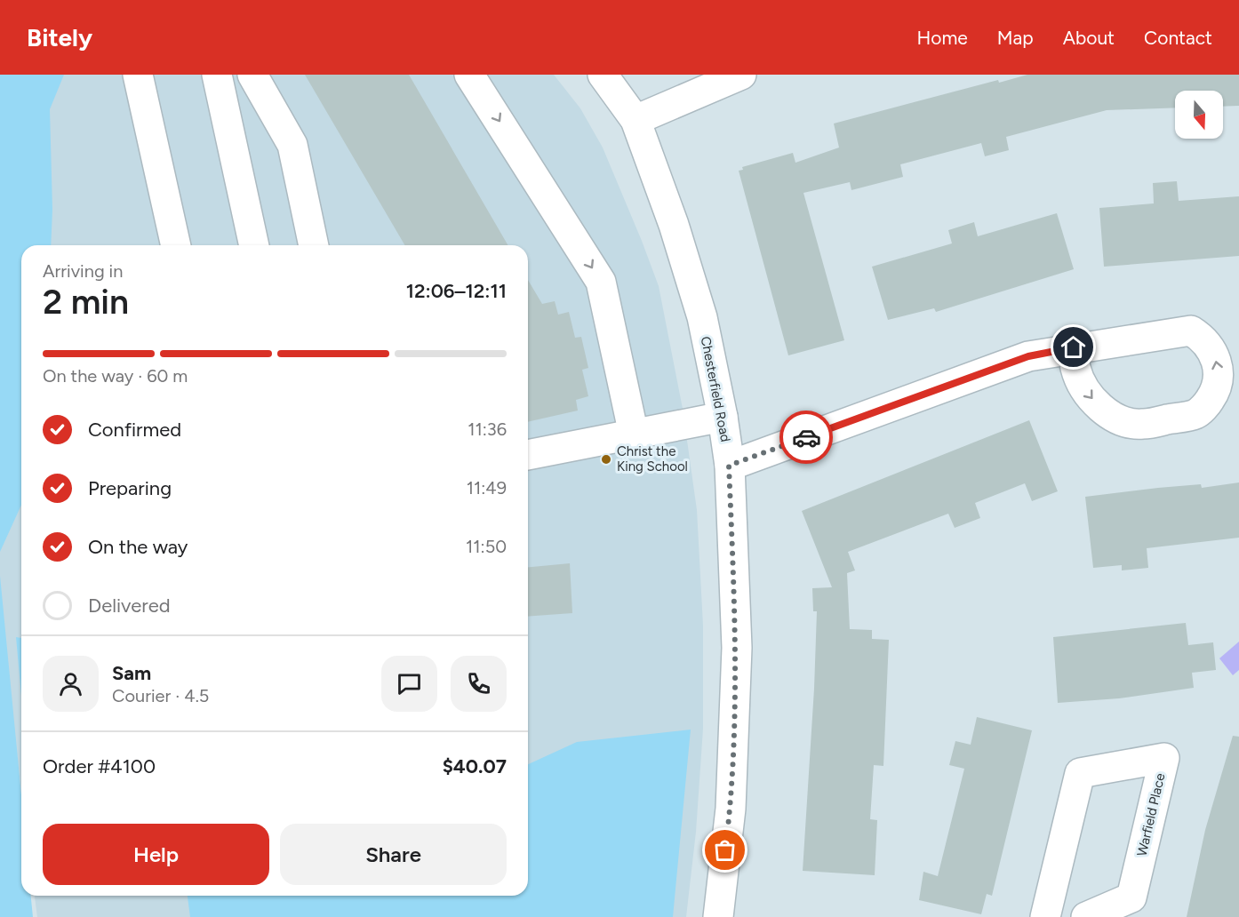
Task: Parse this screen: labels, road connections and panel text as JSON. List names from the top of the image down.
{
  "streets": {
    "street": ["Chesterfield Road", "Warfield Place"]
  },
  "places": ["Christ the King School"],
  "north": "bottom",
  "page": {
    "header": "Bitely",
    "nav": [
      "Home",
      "Map",
      "About",
      "Contact"
    ],
    "heading": ["2 min", "Arriving in", "12:06–12:11"],
    "panel": [
      "Sam",
      "Courier · 4.5",
      "Order #4100",
      "$40.07"
    ],
    "bar": "On the way · 60 m",
    "list": [
      ["Confirmed", "11:36"],
      ["Preparing", "11:49"],
      ["On the way", "11:50"],
      "Delivered"
    ],
    "buttons": ["Help", "Share"]
  }
}
